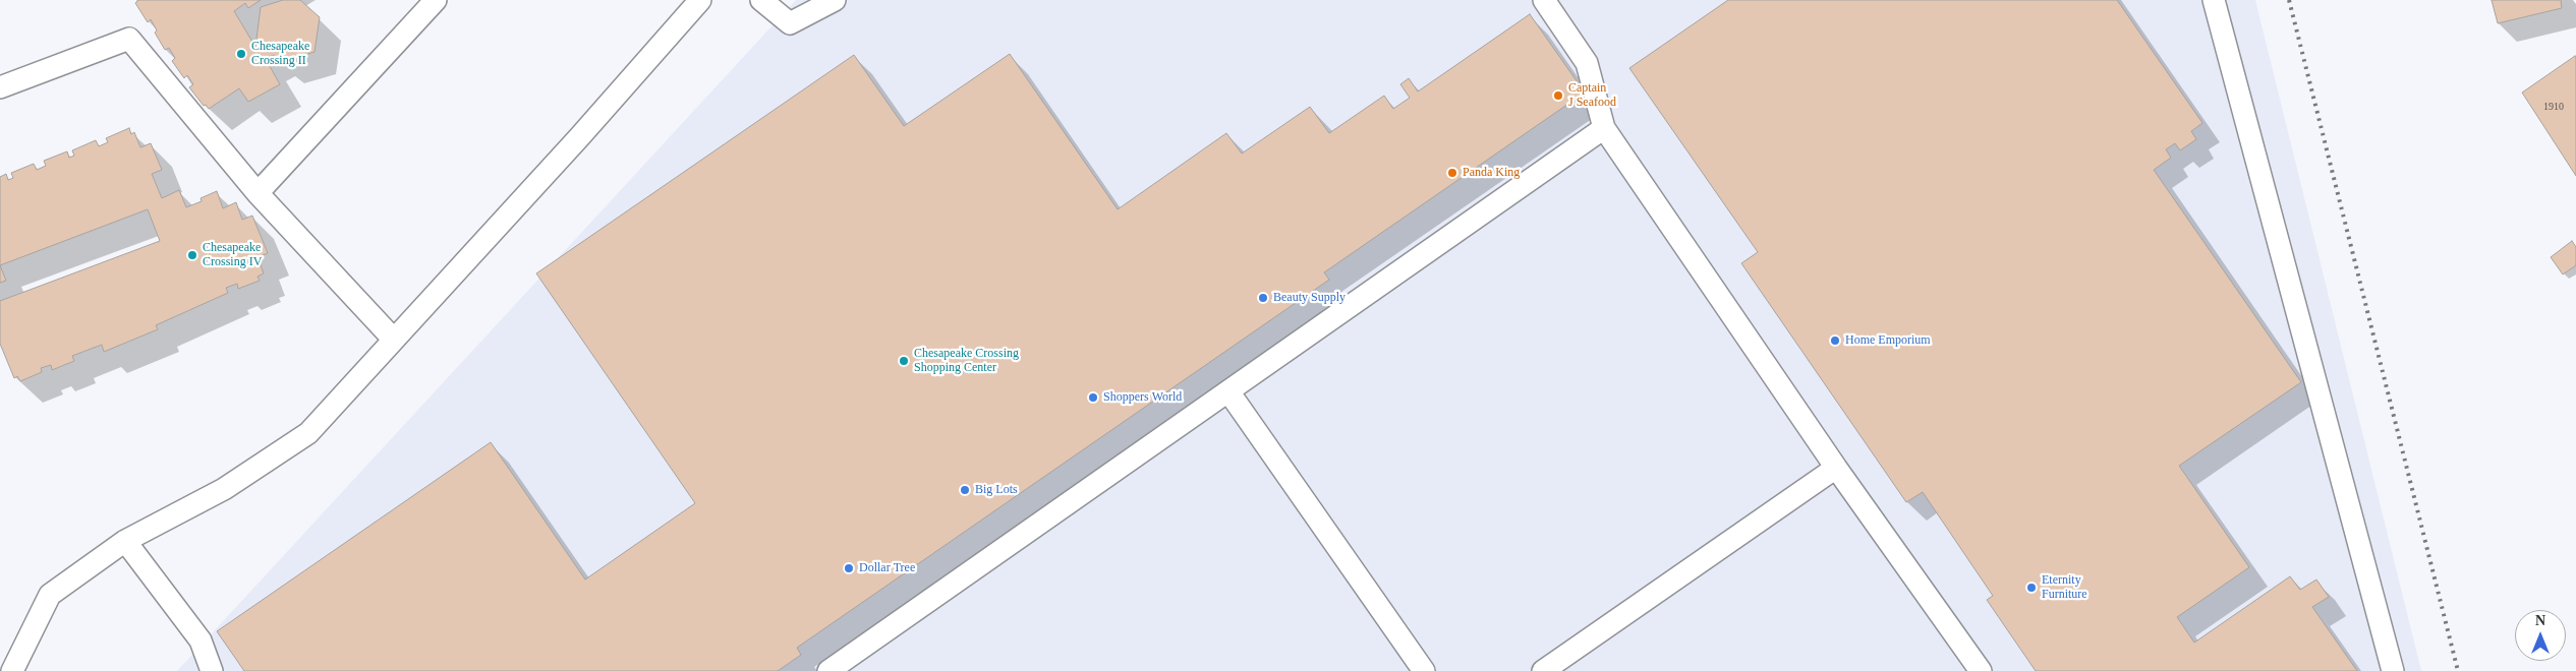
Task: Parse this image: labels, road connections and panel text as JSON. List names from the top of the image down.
{
  "places": [
    "Chesapeake Crossing II",
    "Captain J Seafood",
    "Panda King",
    "Chesapeake Crossing IV",
    "Beauty Supply",
    "Home Emporium",
    "Chesapeake Crossing Shopping Center",
    "Shoppers World",
    "Big Lots",
    "Dollar Tree",
    "Eternity Furniture"
  ],
  "house_numbers": ["1910"],
  "north": "top"
}
